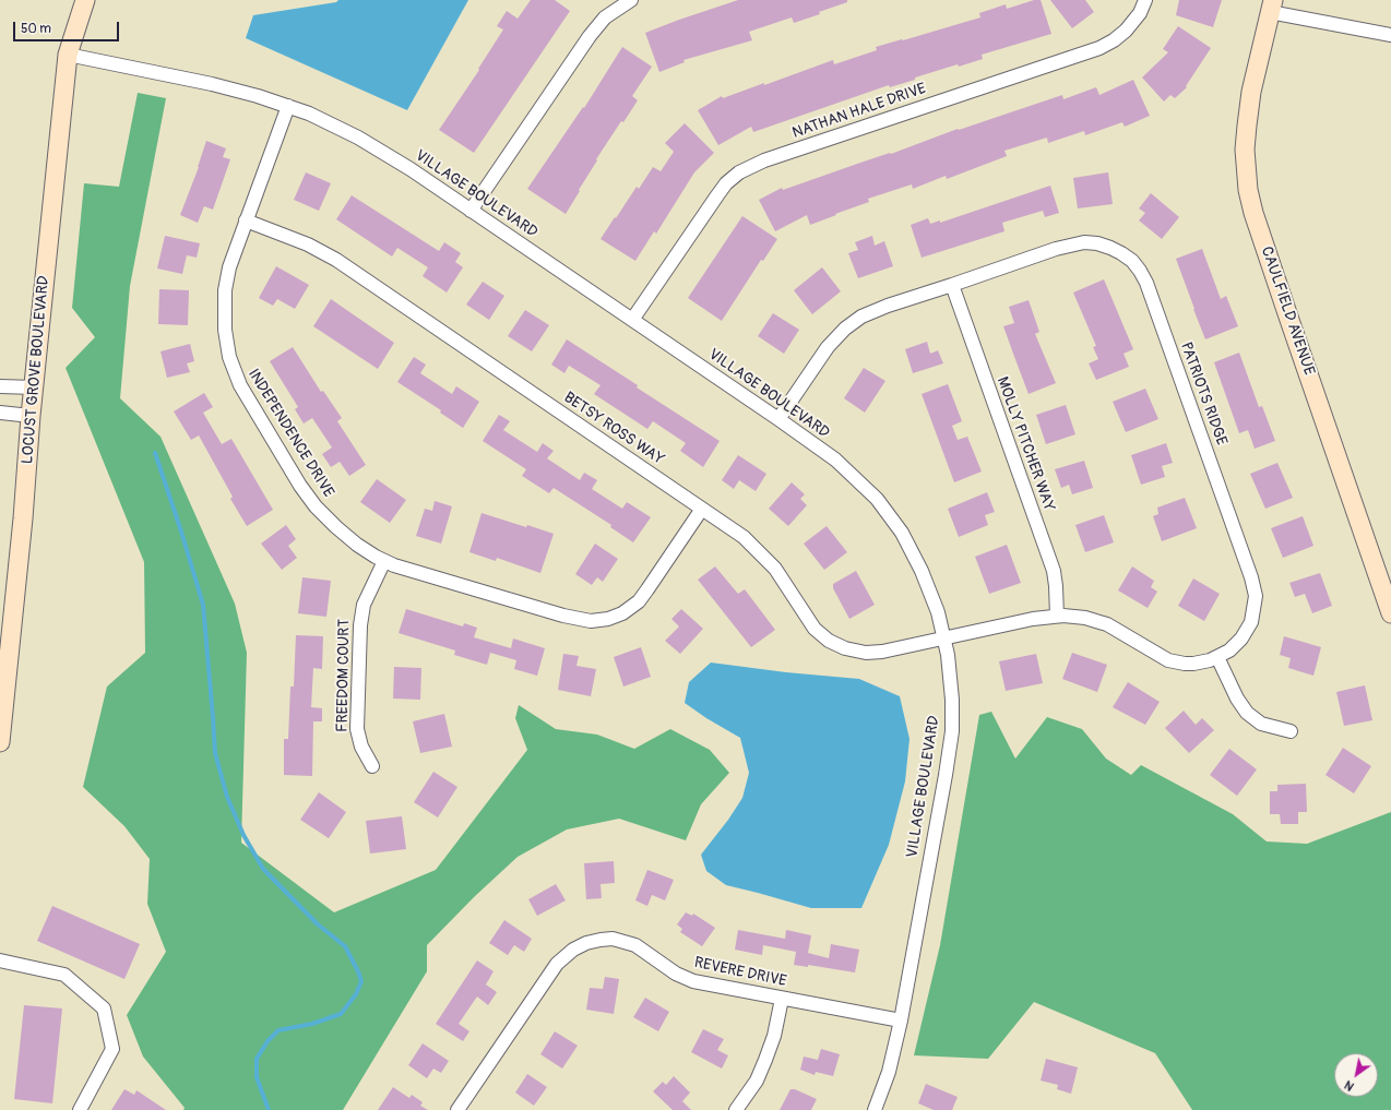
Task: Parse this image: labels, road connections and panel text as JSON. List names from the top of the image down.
{
  "streets": {
    "street": [
      "NATHAN HALE DRIVE",
      "VILLAGE BOULEVARD",
      "CAULFIELD AVENUE",
      "LOCUST GROVE BOULEVARD",
      "PATRIOTS RIDGE",
      "BETSY ROSS WAY",
      "INDEPENDENCE DRIVE",
      "MOLLY PITCHER WAY",
      "FREEDOM COURT",
      "REVERE DRIVE"
    ]
  },
  "crossings": [
    ["NATHAN HALE DRIVE", "VILLAGE BOULEVARD"],
    ["VILLAGE BOULEVARD", "LOCUST GROVE BOULEVARD"],
    ["VILLAGE BOULEVARD", "PATRIOTS RIDGE"],
    ["VILLAGE BOULEVARD", "BETSY ROSS WAY"],
    ["VILLAGE BOULEVARD", "INDEPENDENCE DRIVE"],
    ["VILLAGE BOULEVARD", "REVERE DRIVE"],
    ["PATRIOTS RIDGE", "BETSY ROSS WAY"],
    ["PATRIOTS RIDGE", "MOLLY PITCHER WAY"],
    ["BETSY ROSS WAY", "INDEPENDENCE DRIVE"],
    ["INDEPENDENCE DRIVE", "FREEDOM COURT"]
  ],
  "scale_bar": "50 m",
  "north": "bottom left"
}
